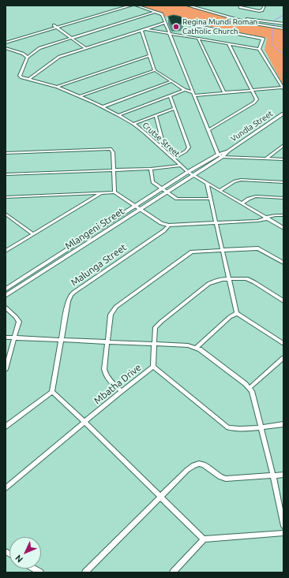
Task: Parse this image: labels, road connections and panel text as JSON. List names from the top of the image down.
{
  "streets": {
    "street": [
      "Vundla Street",
      "Crutse Street",
      "Mlangeni Street",
      "Malunga Street",
      "Mbatha Drive"
    ]
  },
  "crossings": [
    ["Vundla Street", "Crutse Street"],
    ["Vundla Street", "Mlangeni Street"],
    ["Crutse Street", "Mlangeni Street"]
  ],
  "places": ["Regina Mundi Roman Catholic Church"],
  "north": "bottom left"
}
